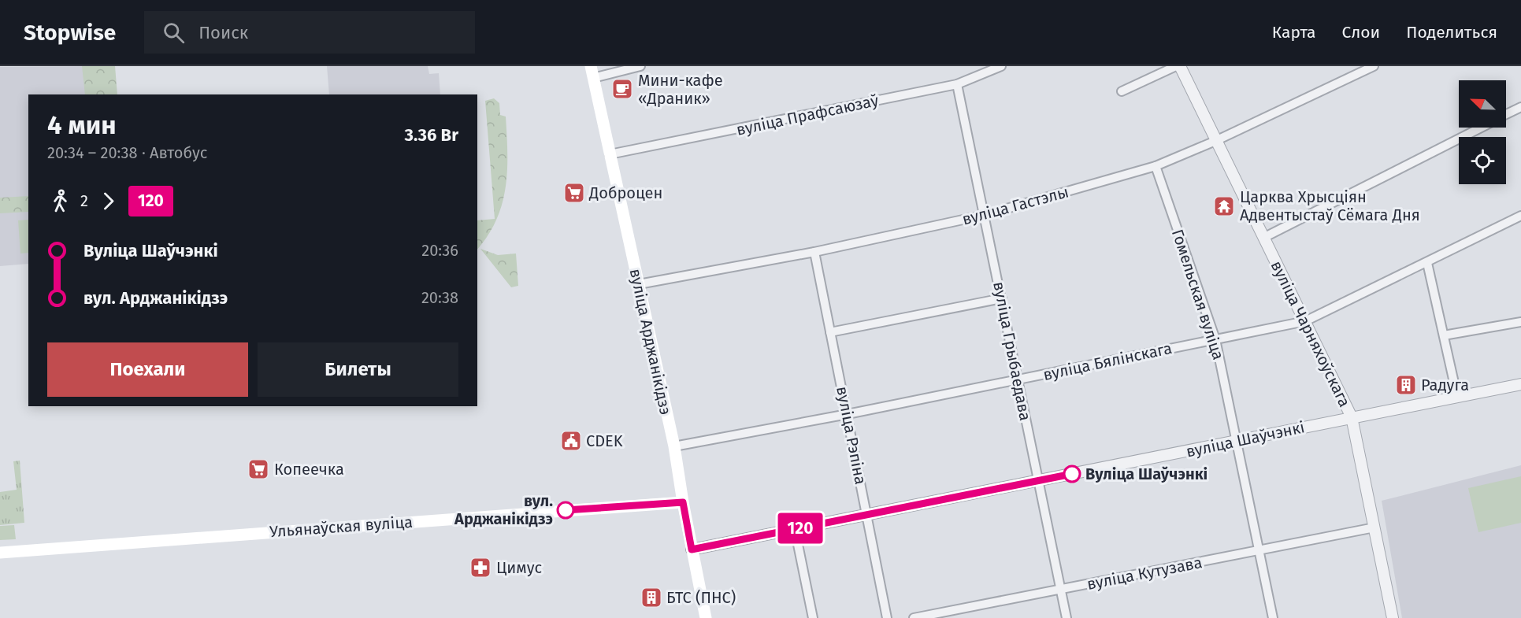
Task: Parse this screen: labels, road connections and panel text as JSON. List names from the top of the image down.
{
  "streets": {
    "main road": ["вуліца Арджанікідзэ", "Ульянаўская вуліца"],
    "street": [
      "вуліца Прафсаюзаў",
      "вуліца Гастэлы",
      "Гомельская вуліца",
      "вуліца Чарняхоўскага",
      "вуліца Грыбаедава",
      "вуліца Бялінскага",
      "вуліца Рэпіна",
      "вуліца Шаўчэнкі",
      "вуліца Кутузава"
    ]
  },
  "crossings": [
    ["вуліца Прафсаюзаў", "вуліца Арджанікідзэ"],
    ["вуліца Прафсаюзаў", "вуліца Грыбаедава"],
    ["вуліца Гастэлы", "Гомельская вуліца"],
    ["вуліца Гастэлы", "вуліца Чарняхоўскага"],
    ["вуліца Гастэлы", "вуліца Арджанікідзэ"],
    ["вуліца Гастэлы", "вуліца Грыбаедава"],
    ["вуліца Гастэлы", "вуліца Рэпіна"],
    ["Гомельская вуліца", "вуліца Бялінскага"],
    ["Гомельская вуліца", "вуліца Шаўчэнкі"],
    ["Гомельская вуліца", "вуліца Кутузава"],
    ["вуліца Чарняхоўскага", "вуліца Бялінскага"],
    ["вуліца Чарняхоўскага", "вуліца Шаўчэнкі"],
    ["вуліца Чарняхоўскага", "вуліца Кутузава"],
    ["вуліца Арджанікідзэ", "вуліца Бялінскага"],
    ["вуліца Арджанікідзэ", "вуліца Шаўчэнкі"],
    ["вуліца Арджанікідзэ", "Ульянаўская вуліца"],
    ["вуліца Грыбаедава", "вуліца Бялінскага"],
    ["вуліца Грыбаедава", "вуліца Шаўчэнкі"],
    ["вуліца Грыбаедава", "вуліца Кутузава"],
    ["вуліца Бялінскага", "вуліца Рэпіна"],
    ["вуліца Рэпіна", "вуліца Шаўчэнкі"]
  ],
  "places": {
    "cafe": ["Мини-кафе «Драник»"],
    "supermarket": ["Доброцен", "Копеечка"],
    "temple": ["Царква Хрысціян Адвентыстаў Сёмага Дня"],
    "building": ["Радуга", "БТС (ПНС)"],
    "public building": ["CDEK"],
    "other": ["Вуліца Шаўчэнкі", "вул. Арджанікідзэ"],
    "pharmacy": ["Цимус"]
  },
  "lines": ["bus line 120"],
  "north": "top left",
  "page": {
    "header": "Stopwise",
    "search": "Поиск",
    "nav": ["Карта", "Слои", "Поделиться"],
    "on_map": "120",
    "heading": ["4 мин", "20:34 – 20:38 · Автобус", "3.36 Br"],
    "legs": ["2", "120"],
    "list": [
      {
        "name": "Вуліца Шаўчэнкі",
        "value": "20:36"
      },
      {
        "name": "вул. Арджанікідзэ",
        "value": "20:38"
      }
    ],
    "buttons": ["Поехали", "Билеты"]
  }
}
